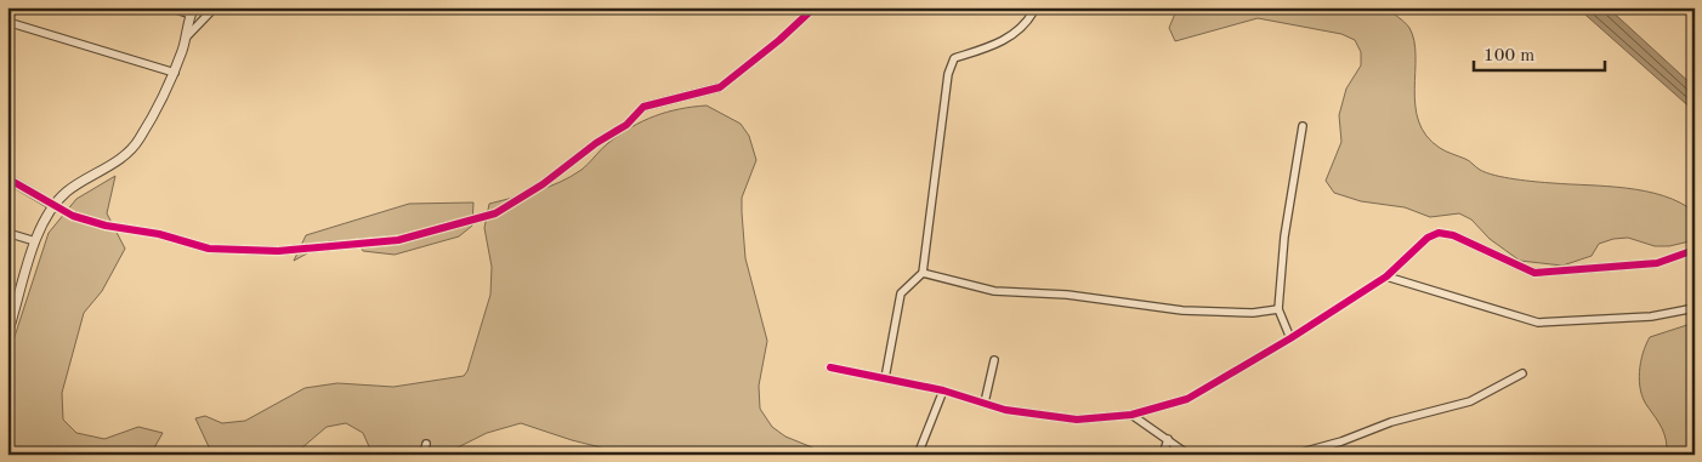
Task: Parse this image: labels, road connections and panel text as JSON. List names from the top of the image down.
{
  "scale_bar": "100 m"
}
